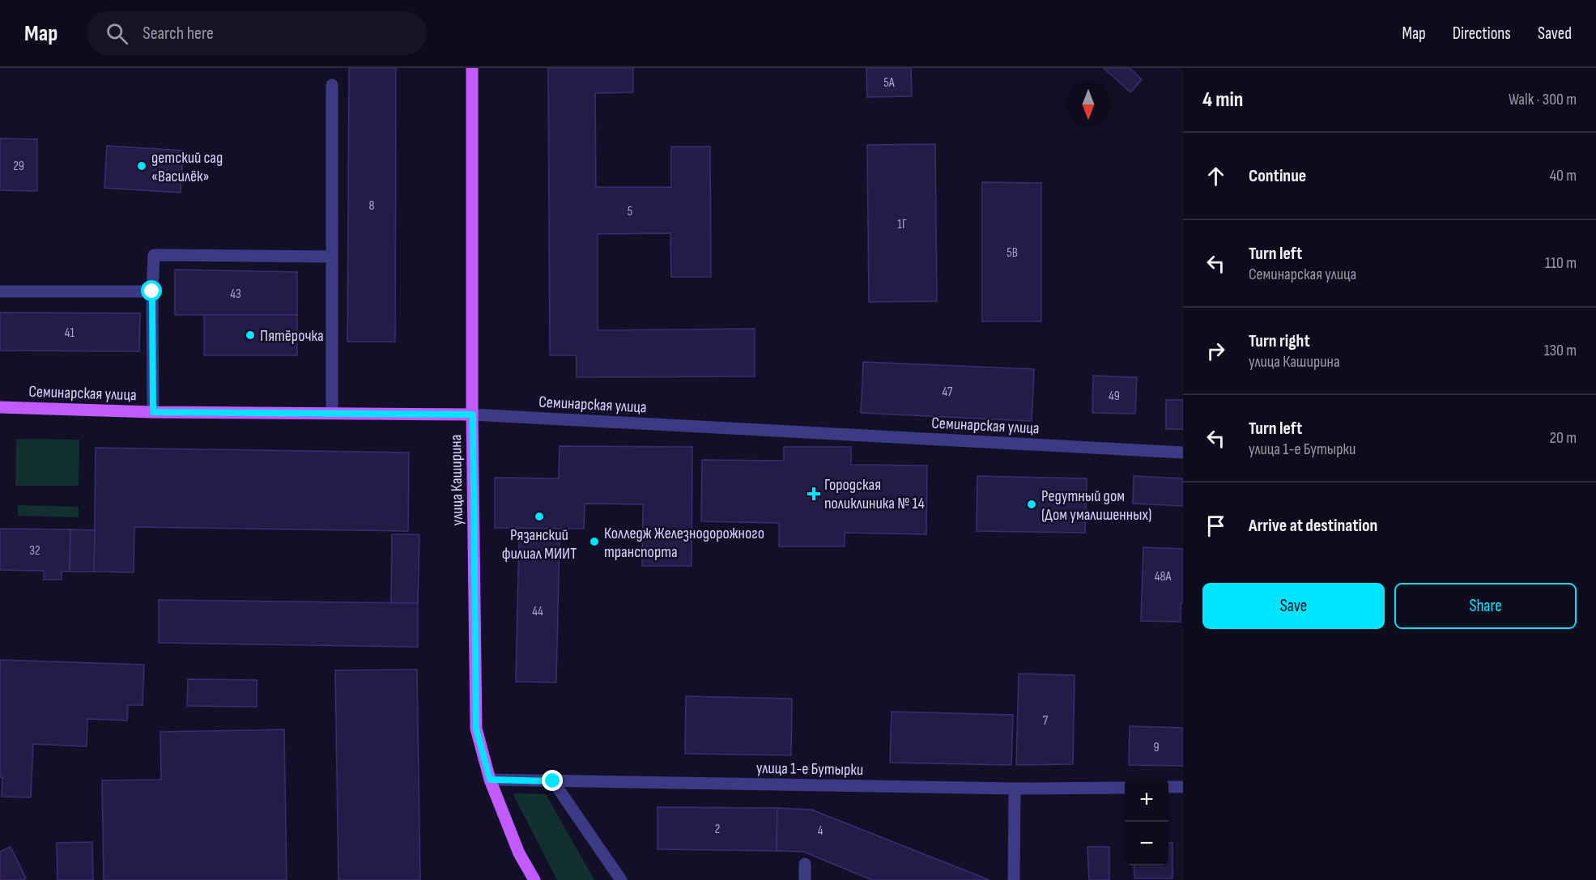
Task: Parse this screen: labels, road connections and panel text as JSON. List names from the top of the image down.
{
  "streets": {
    "main road": ["Семинарская улица", "улица Каширина"],
    "street": ["улица 1-е Бутырки"]
  },
  "crossings": [
    ["Семинарская улица", "улица Каширина"],
    ["улица Каширина", "улица 1-е Бутырки"]
  ],
  "places": {
    "other": [
      "детский сад «Василёк»",
      "Пятёрочка",
      "Редутный дом (Дом умалишенных)",
      "Рязанский филиал МИИТ",
      "Колледж Железнодорожного транспорта"
    ],
    "health": ["Городская поликлиника № 14"]
  },
  "house_numbers": [
    "5А",
    "29",
    "8",
    "5",
    "1Г",
    "5В",
    "43",
    "41",
    "47",
    "49",
    "32",
    "48А",
    "44",
    "7",
    "9",
    "2",
    "4"
  ],
  "north": "bottom",
  "page": {
    "header": "Map",
    "search": "Search here",
    "nav": ["Map", "Directions", "Saved"],
    "heading": ["4 min", "Walk · 300 m"],
    "list": [
      ["Continue", "40 m"],
      ["Turn left", "Семинарская улица", "110 m"],
      ["Turn right", "улица Каширина", "130 m"],
      ["Turn left", "улица 1-е Бутырки", "20 m"],
      "Arrive at destination"
    ],
    "buttons": ["Save", "Share"],
    "map_buttons": ["+", "−"]
  }
}
